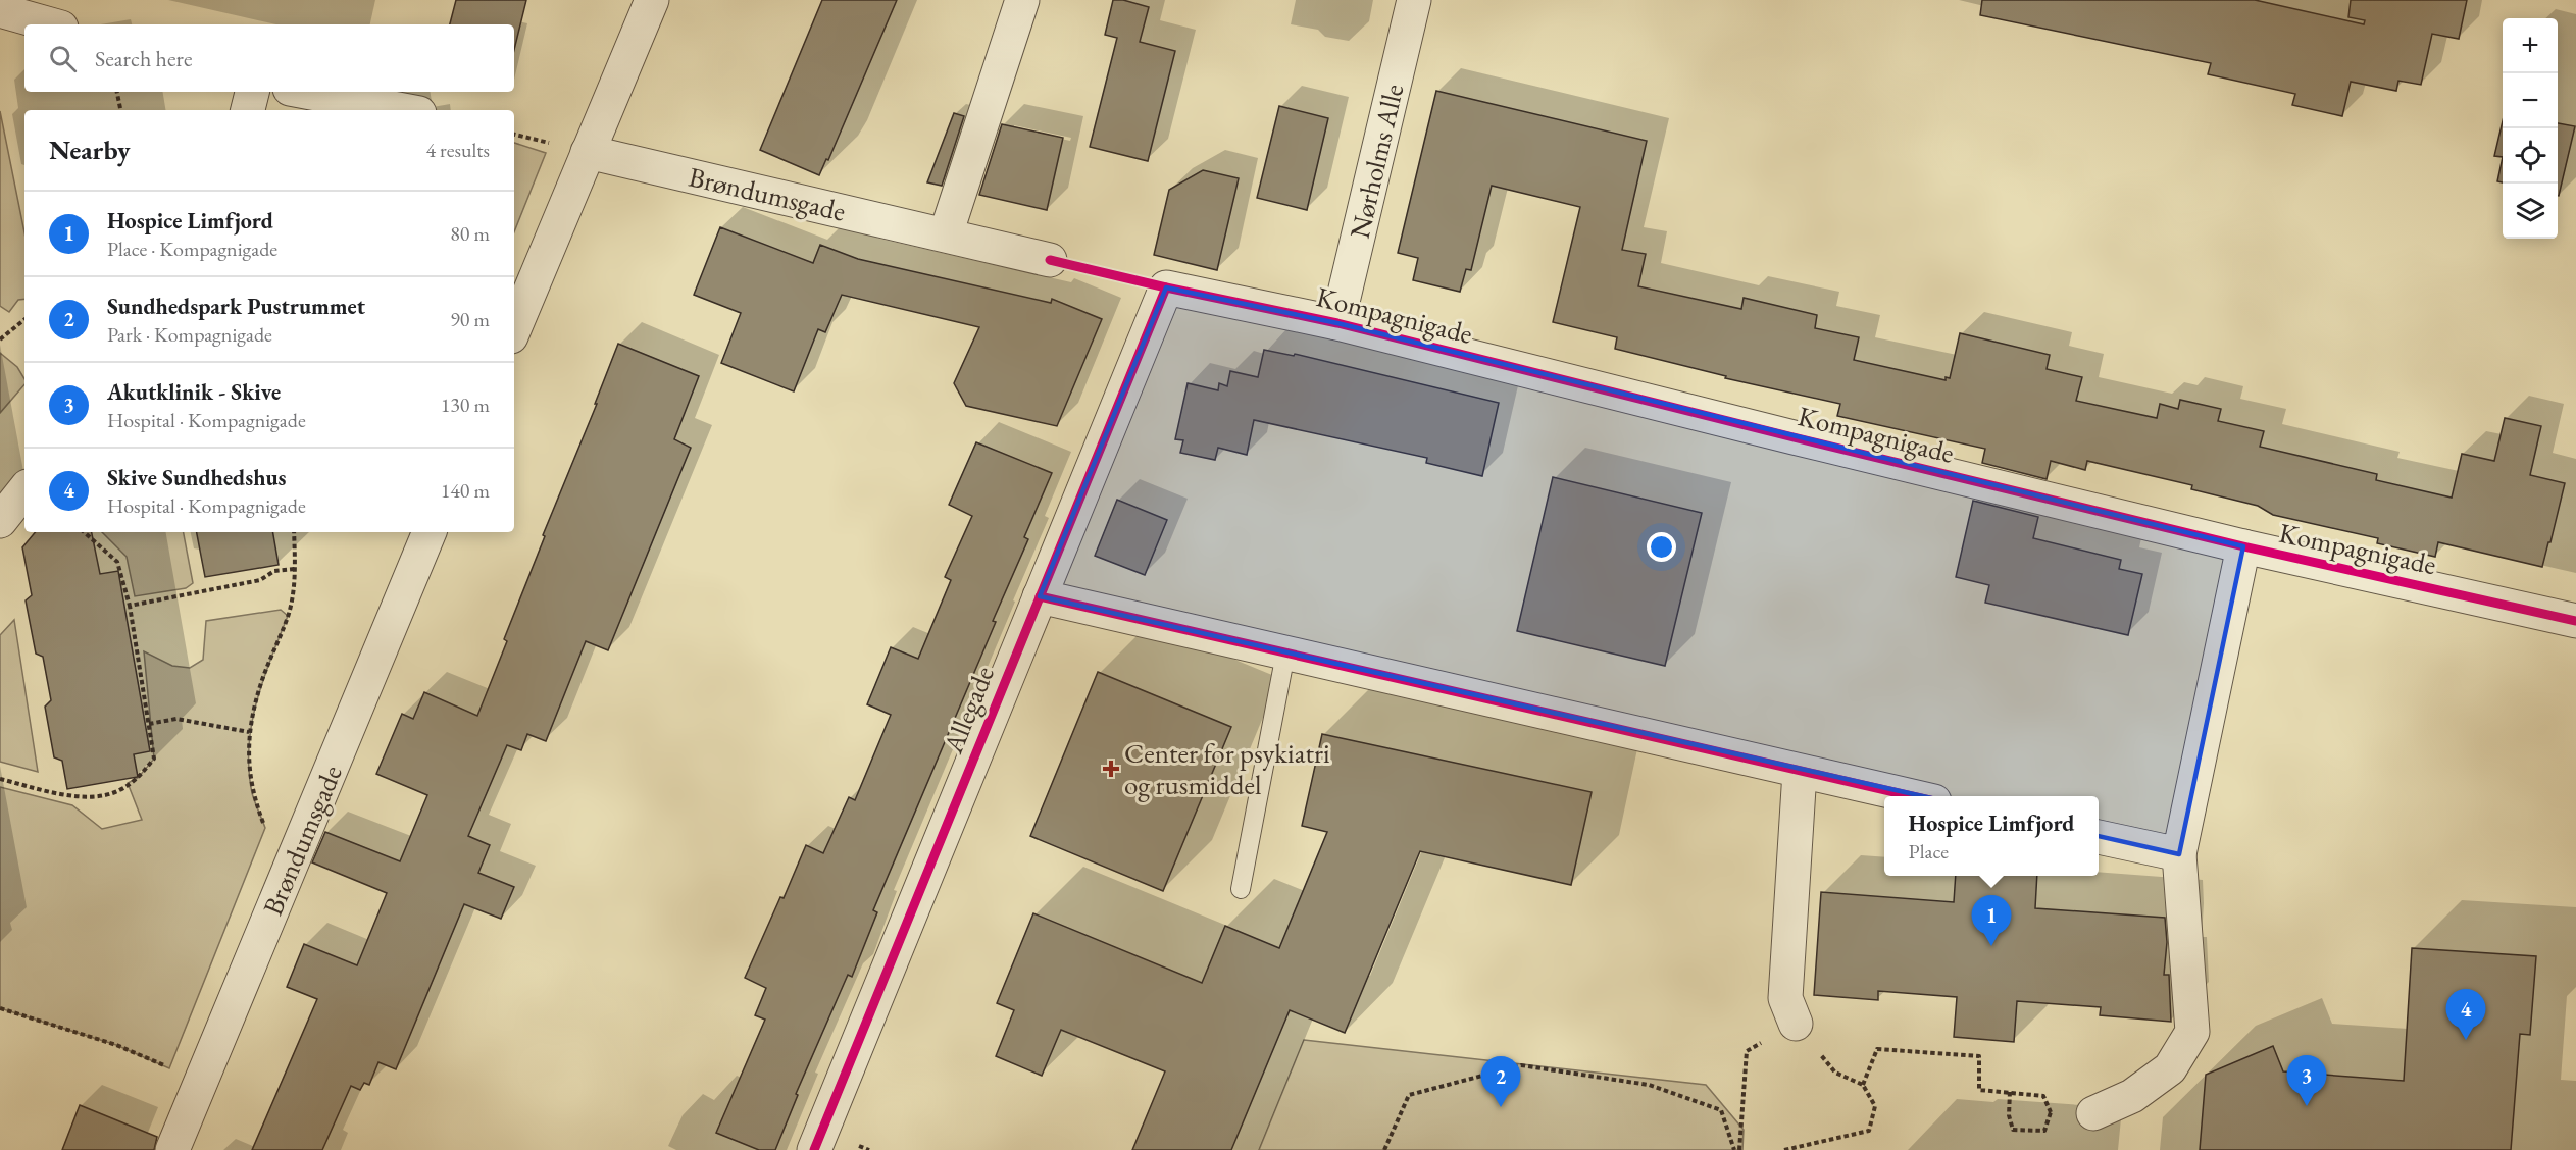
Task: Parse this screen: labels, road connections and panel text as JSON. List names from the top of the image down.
{
  "streets": {
    "street": [
      "Nørholms Alle",
      "Brøndumsgade",
      "Kompagnigade",
      "Allegade"
    ]
  },
  "crossings": [
    ["Nørholms Alle", "Kompagnigade"],
    ["Kompagnigade", "Allegade"]
  ],
  "places": {
    "health": ["Center for psykiatri og rusmiddel"]
  },
  "page": {
    "map_buttons": ["+", "−"],
    "search": "Search here",
    "heading": ["Nearby", "4 results"],
    "list": [
      {
        "mark": "1",
        "name": "Hospice Limfjord",
        "note": "Place · Kompagnigade",
        "value": "80 m"
      },
      {
        "mark": "2",
        "name": "Sundhedspark Pustrummet",
        "note": "Park · Kompagnigade",
        "value": "90 m"
      },
      {
        "mark": "3",
        "name": "Akutklinik - Skive",
        "note": "Hospital · Kompagnigade",
        "value": "130 m"
      },
      {
        "mark": "4",
        "name": "Skive Sundhedshus",
        "note": "Hospital · Kompagnigade",
        "value": "140 m"
      }
    ],
    "popup": ["Hospice Limfjord", "Place"],
    "pins": [
      "1",
      "4",
      "3",
      "2"
    ]
  }
}
